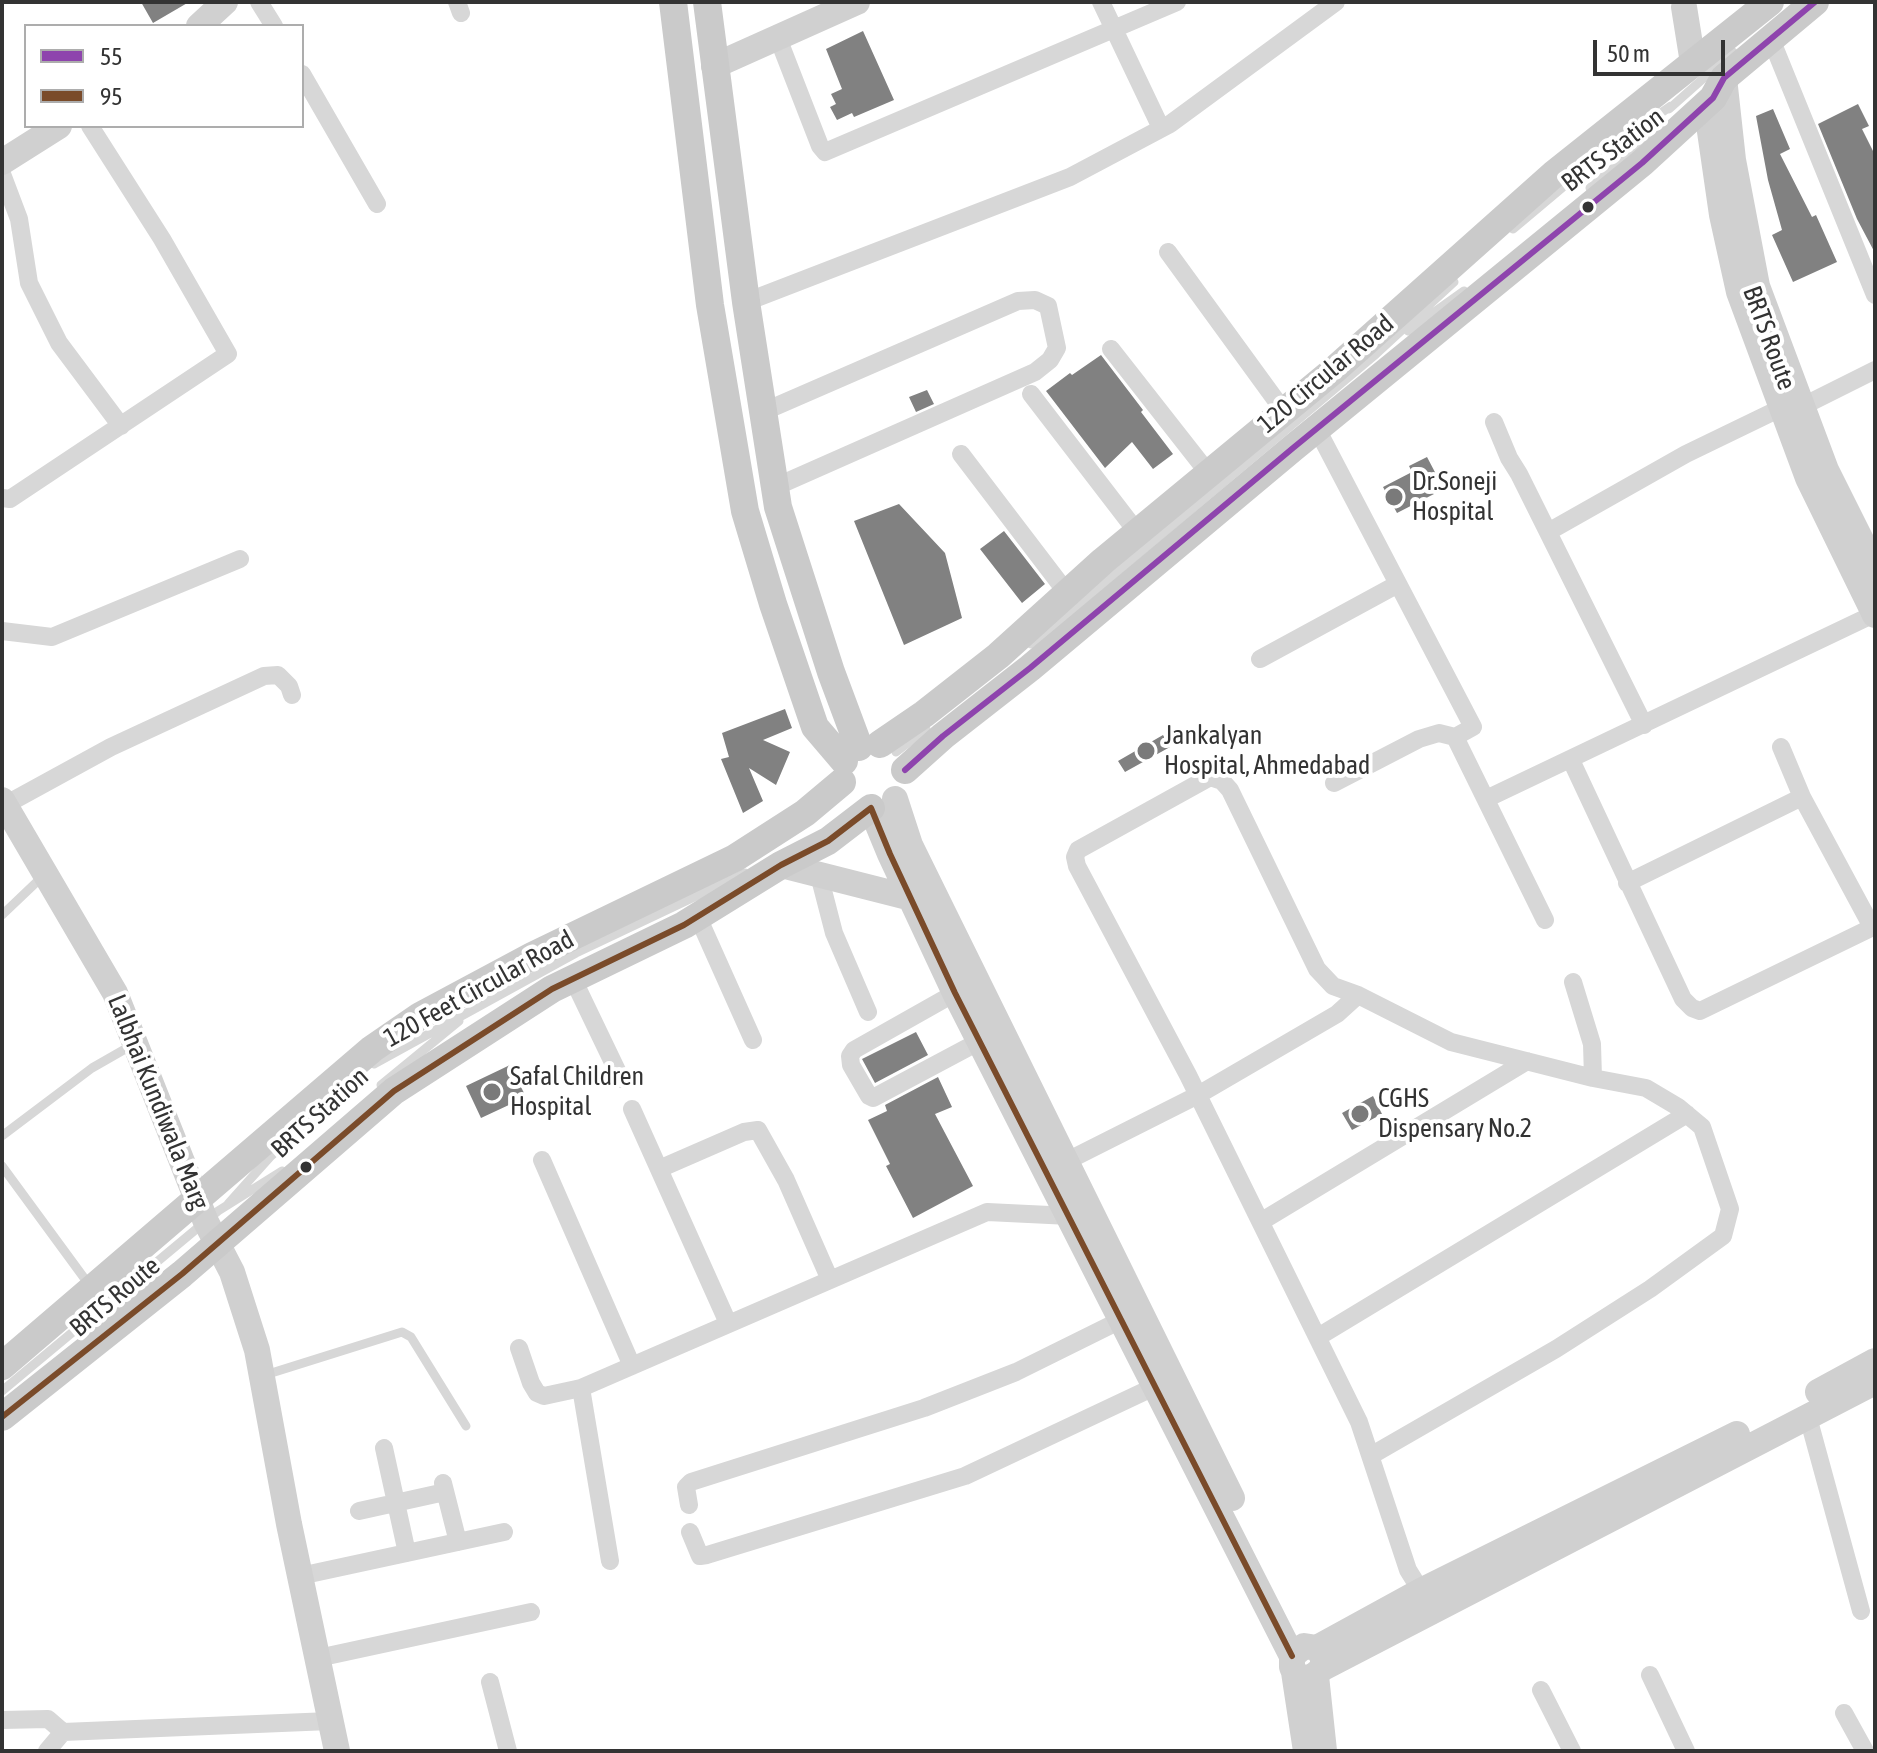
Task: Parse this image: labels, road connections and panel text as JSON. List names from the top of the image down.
{
  "streets": {
    "main road": ["120 Circular Road", "120 Feet Circular Road", "Lalbhai Kundiwala Marg"],
    "lane": ["BRTS Station", "BRTS Route"]
  },
  "crossings": [
    ["BRTS Station", "BRTS Route"],
    ["BRTS Route", "120 Circular Road"],
    ["BRTS Route", "120 Feet Circular Road"],
    ["BRTS Route", "Lalbhai Kundiwala Marg"],
    ["120 Circular Road", "120 Feet Circular Road"],
    ["120 Feet Circular Road", "Lalbhai Kundiwala Marg"]
  ],
  "places": [
    "Dr.Soneji Hospital",
    "Jankalyan Hospital, Ahmedabad",
    "Safal Children Hospital",
    "CGHS Dispensary No.2"
  ],
  "lines": ["transit line 55", "transit line 95"],
  "legend": ["55", "95"],
  "scale_bar": "50 m"
}
